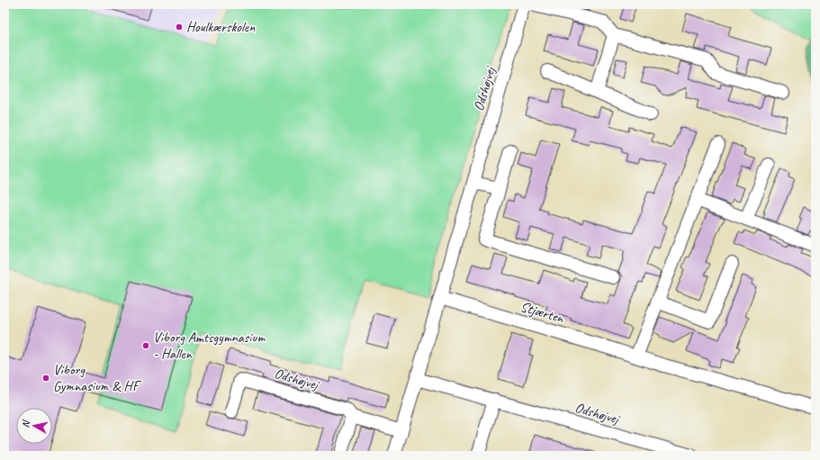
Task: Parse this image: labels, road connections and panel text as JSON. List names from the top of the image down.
{
  "streets": {
    "street": ["Odshøjvej", "Stjærten"]
  },
  "crossings": [
    ["Odshøjvej", "Stjærten"]
  ],
  "places": ["Houlkærskolen", "Viborg Amtsgymnasium - Hallen", "Viborg Gymnasium & HF"],
  "north": "left"
}
